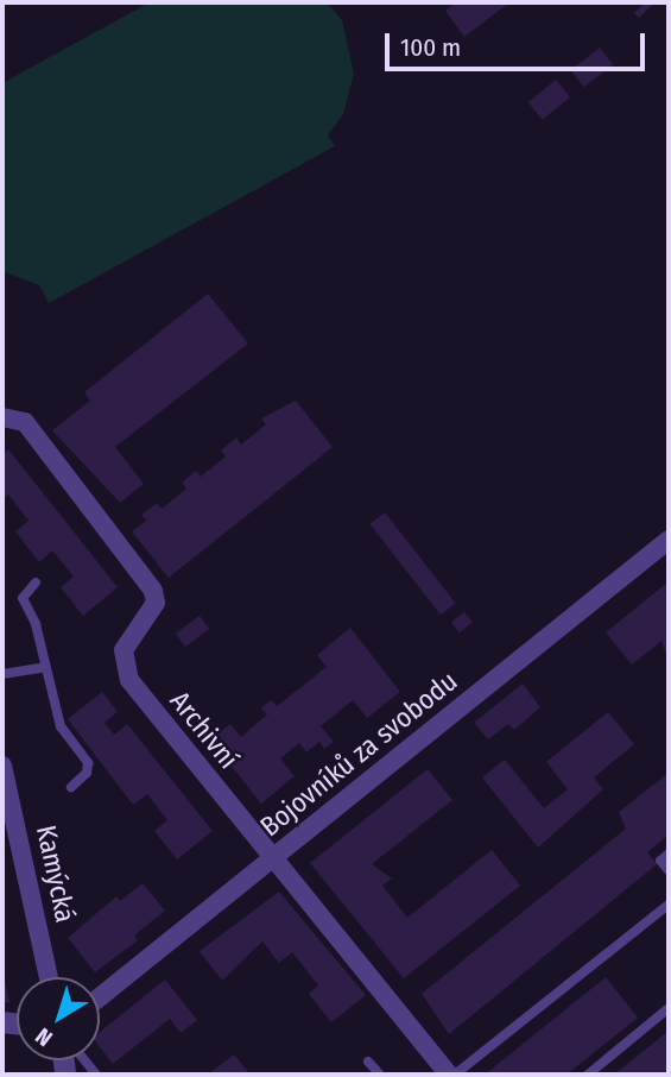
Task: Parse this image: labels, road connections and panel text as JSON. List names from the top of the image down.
{
  "streets": {
    "street": ["Archivní", "Bojovníků za svobodu", "Kamýcká"]
  },
  "crossings": [
    ["Archivní", "Bojovníků za svobodu"]
  ],
  "scale_bar": "100 m",
  "north": "bottom left"
}
